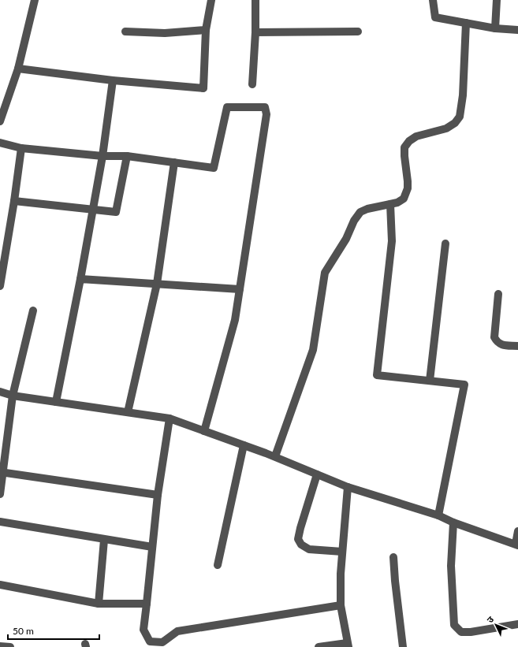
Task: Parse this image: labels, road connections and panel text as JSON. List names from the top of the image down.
{
  "scale_bar": "50 m",
  "north": "top left"
}
